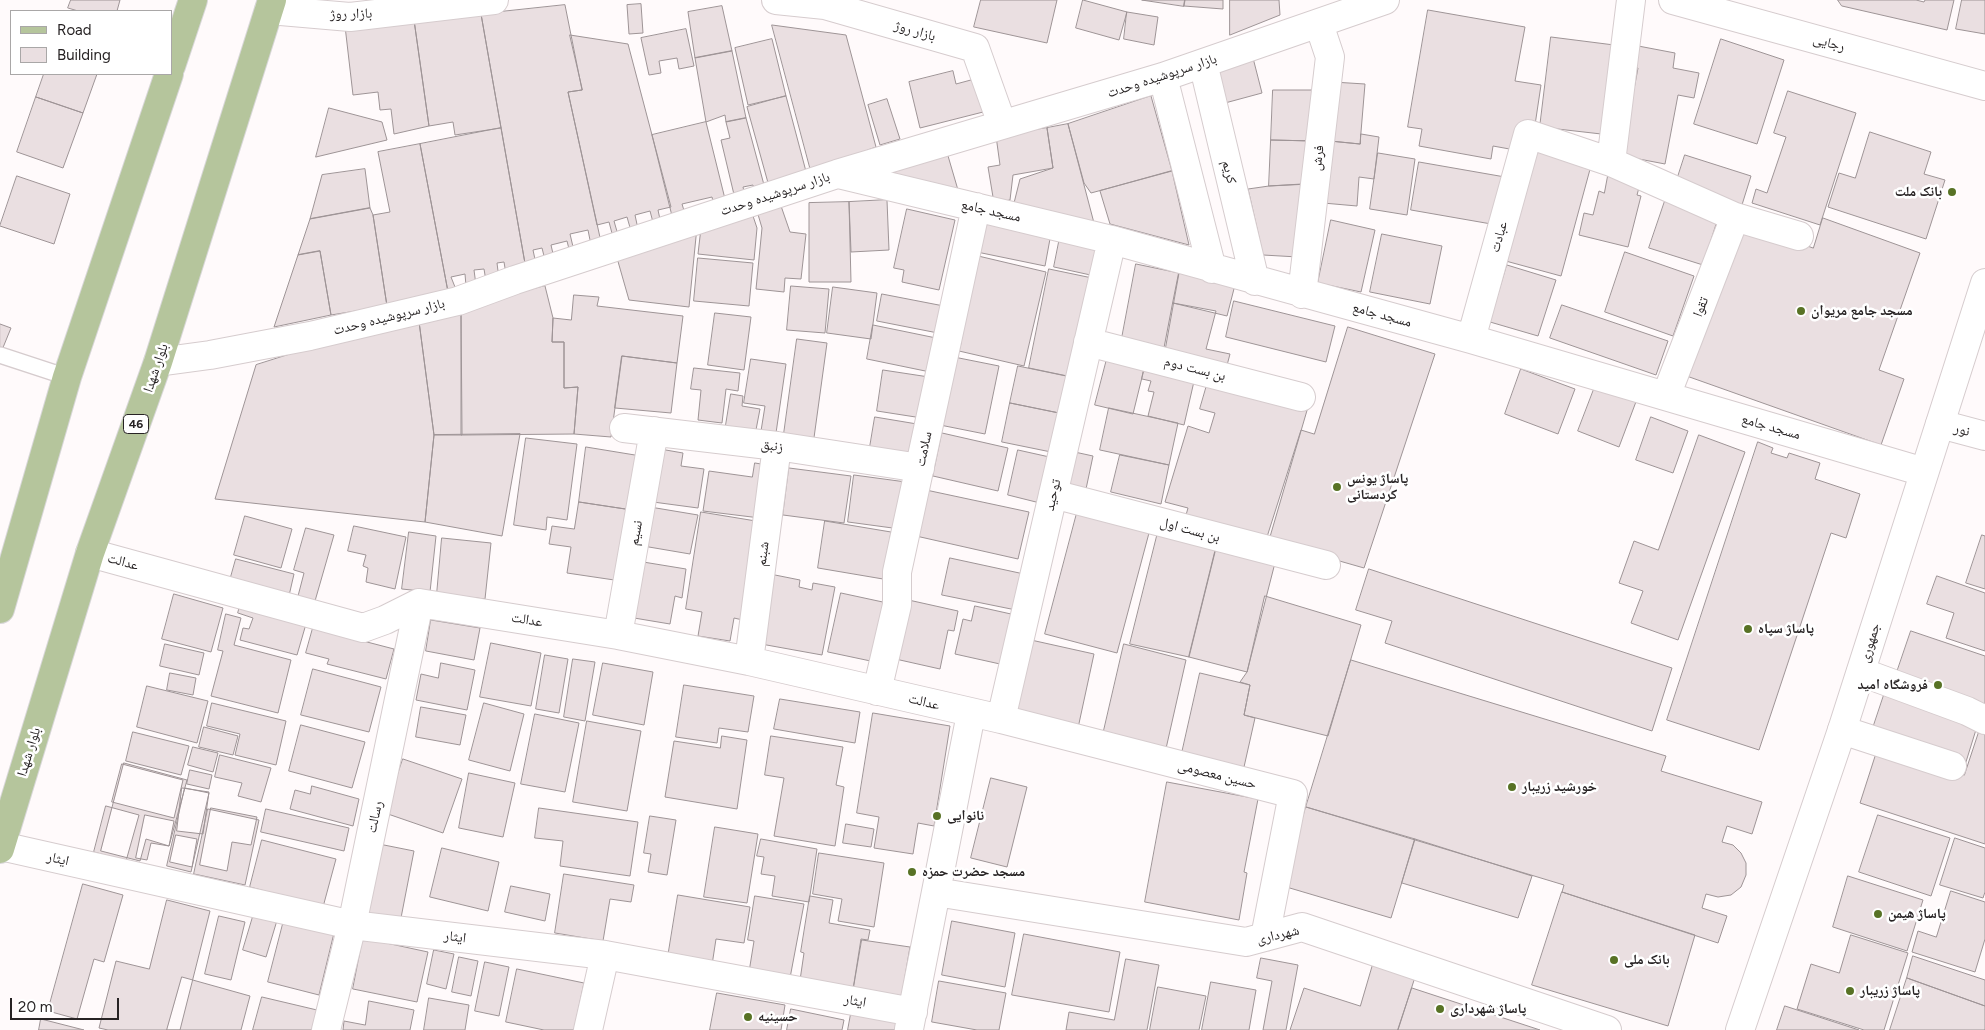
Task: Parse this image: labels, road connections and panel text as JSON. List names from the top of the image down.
{
  "streets": {
    "main road": ["بلوار شهدا", "46"],
    "street": [
      "بازار روژ",
      "رجایی",
      "بازار سرپوشیده وحدت",
      "فرش",
      "کریم",
      "مسجد جامع",
      "عبادت",
      "تقوا",
      "بن بست دوم",
      "نور",
      "زنبق",
      "سلامت",
      "توحید",
      "بن بست اول",
      "نسیم",
      "شبنم",
      "عدالت",
      "جمهوری",
      "حسین معصومی",
      "رسالت",
      "ایثار",
      "شهرداری"
    ]
  },
  "crossings": [
    ["بازار روژ", "بازار سرپوشیده وحدت"],
    ["بازار روژ", "بلوار شهدا"],
    ["بازار سرپوشیده وحدت", "فرش"],
    ["بازار سرپوشیده وحدت", "کریم"],
    ["بازار سرپوشیده وحدت", "مسجد جامع"],
    ["بازار سرپوشیده وحدت", "بلوار شهدا"],
    ["فرش", "مسجد جامع"],
    ["کریم", "مسجد جامع"],
    ["مسجد جامع", "عبادت"],
    ["مسجد جامع", "تقوا"],
    ["مسجد جامع", "سلامت"],
    ["مسجد جامع", "توحید"],
    ["مسجد جامع", "جمهوری"],
    ["بلوار شهدا", "عدالت"],
    ["بلوار شهدا", "ایثار"],
    ["بن بست دوم", "توحید"],
    ["نور", "جمهوری"],
    ["زنبق", "سلامت"],
    ["زنبق", "نسیم"],
    ["زنبق", "شبنم"],
    ["سلامت", "عدالت"],
    ["توحید", "بن بست اول"],
    ["توحید", "حسین معصومی"],
    ["نسیم", "عدالت"],
    ["شبنم", "عدالت"],
    ["عدالت", "رسالت"],
    ["حسین معصومی", "شهرداری"],
    ["رسالت", "ایثار"]
  ],
  "places": [
    "بانک ملت",
    "مسجد جامع مریوان",
    "پاساژ یونس کردستانی",
    "پاساژ سپاه",
    "فروشگاه امید",
    "خورشید زریبار",
    "نانوایی",
    "مسجد حضرت حمزه",
    "پاساژ هیمن",
    "بانک ملی",
    "پاساژ زریبار",
    "پاساژ شهرداری",
    "حسینیه"
  ],
  "legend": ["Road", "Building"],
  "scale_bar": "20 m"
}
